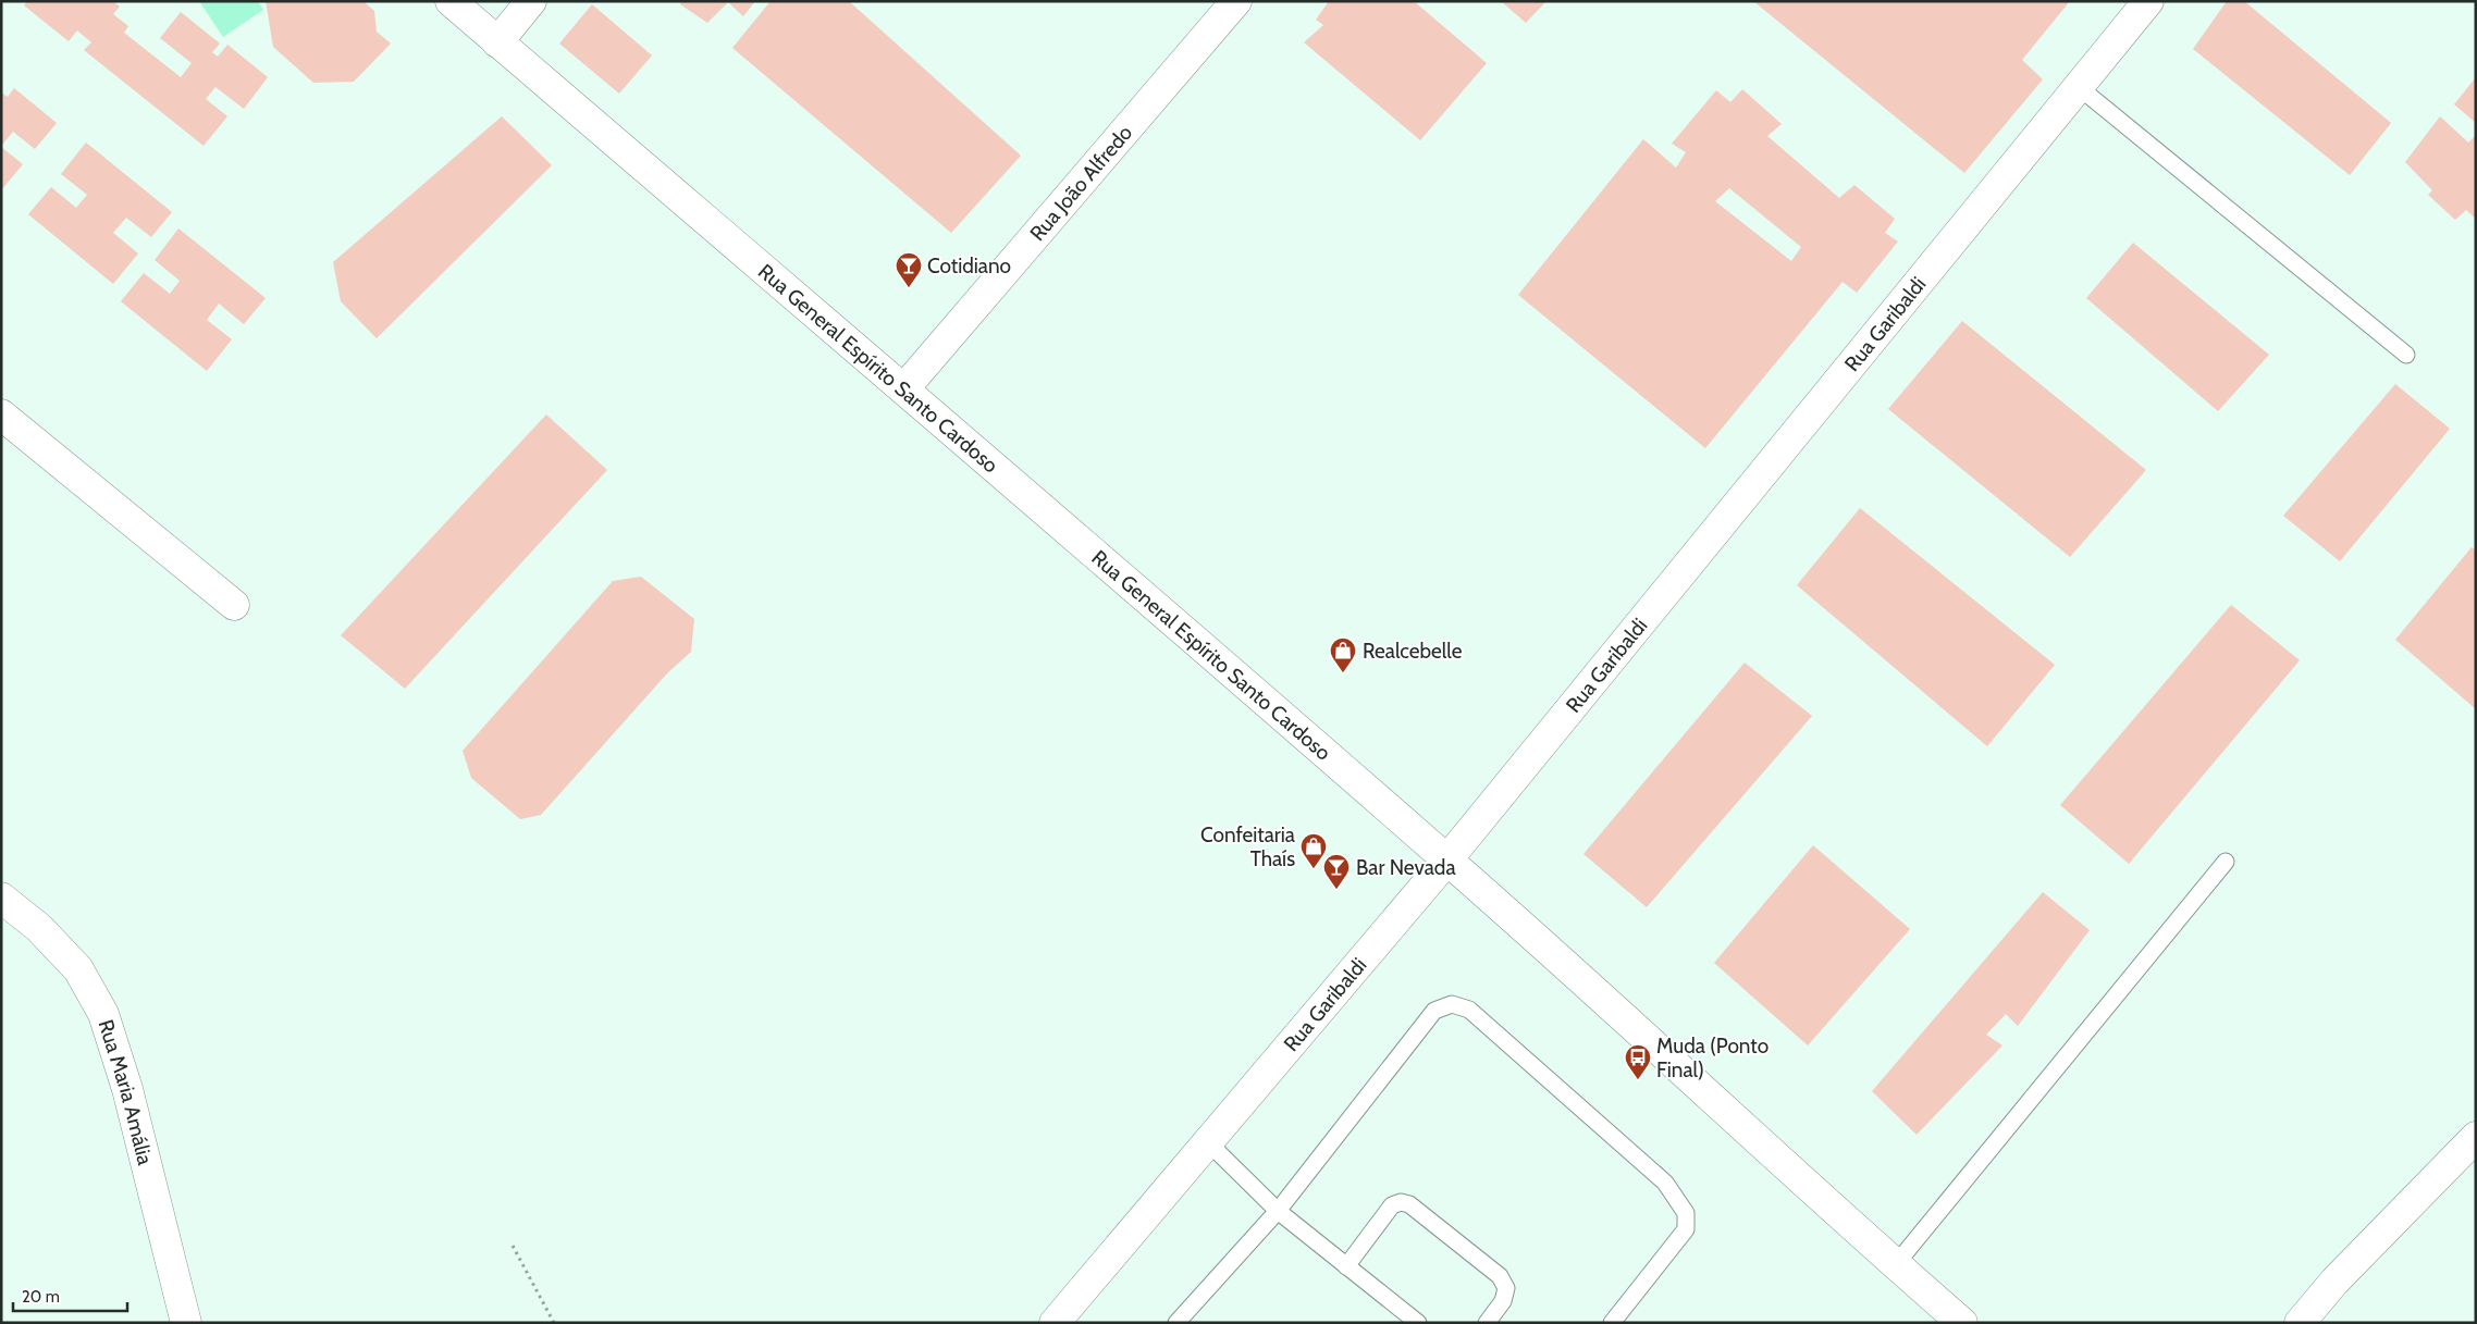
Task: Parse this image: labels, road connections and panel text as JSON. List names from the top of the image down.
{
  "streets": {
    "street": [
      "Rua João Alfredo",
      "Rua Garibaldi",
      "Rua General Espírito Santo Cardoso",
      "Rua Maria Amália"
    ]
  },
  "crossings": [
    ["Rua João Alfredo", "Rua General Espírito Santo Cardoso"],
    ["Rua Garibaldi", "Rua General Espírito Santo Cardoso"]
  ],
  "places": {
    "bar": ["Cotidiano", "Bar Nevada"],
    "shop": ["Realcebelle", "Confeitaria Thaís"],
    "bus stop": ["Muda (Ponto Final)"]
  },
  "scale_bar": "20 m"
}
